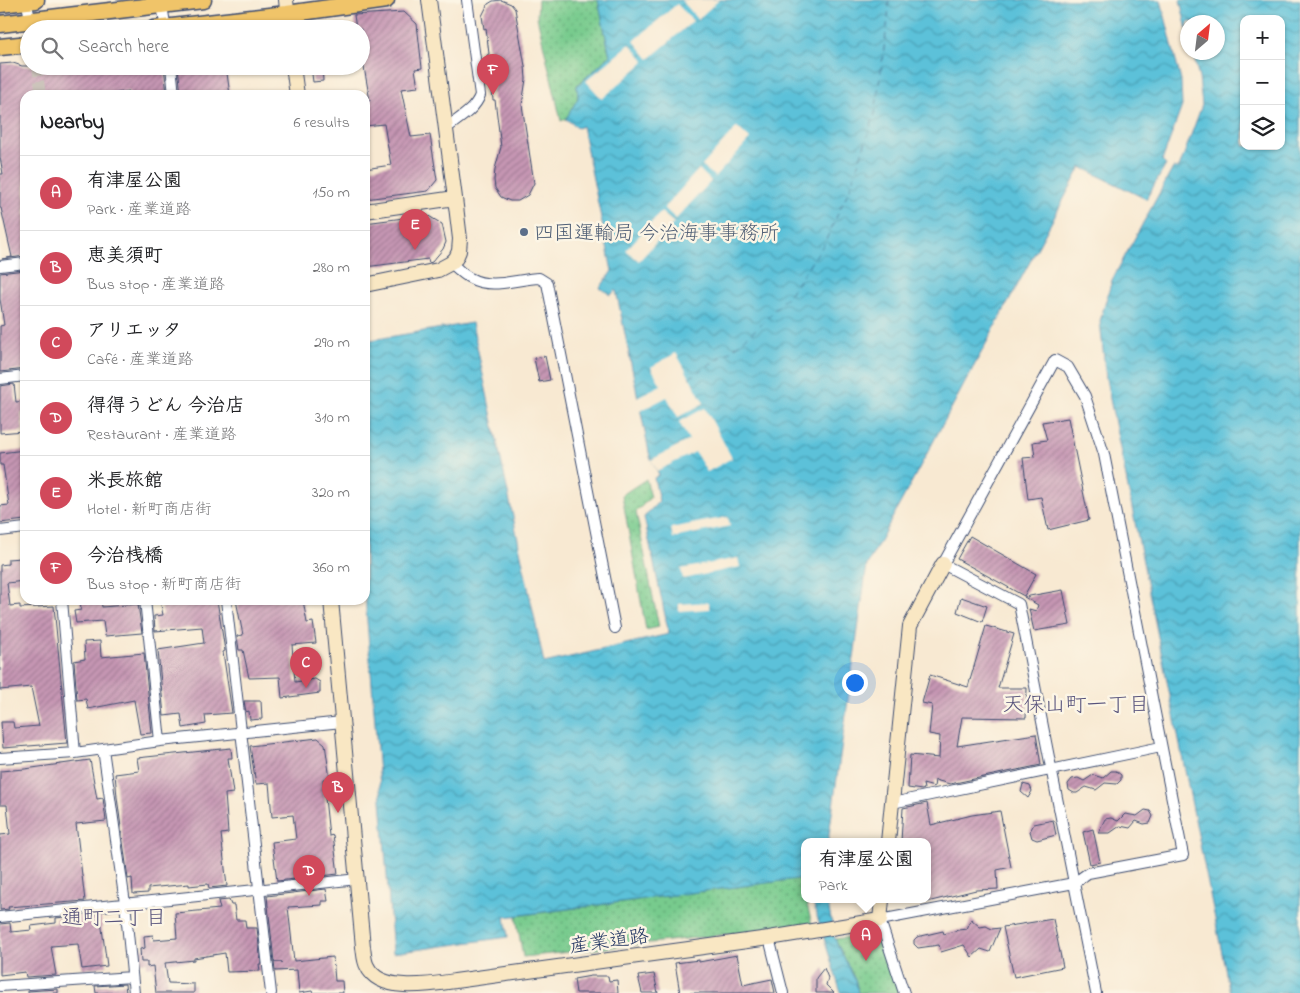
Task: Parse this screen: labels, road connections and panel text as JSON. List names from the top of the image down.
{
  "streets": {
    "street": ["産業道路"]
  },
  "districts": ["天保山町一丁目", "通町二丁目"],
  "places": ["四国運輸局 今治海事事務所"],
  "north": "top right",
  "page": {
    "map_buttons": ["+", "−"],
    "search": "Search here",
    "pins": [
      "F",
      "E",
      "C",
      "B",
      "D",
      "A"
    ],
    "heading": ["Nearby", "6 results"],
    "list": [
      {
        "mark": "A",
        "name": "有津屋公園",
        "note": "Park · 産業道路",
        "value": "150 m"
      },
      {
        "mark": "B",
        "name": "恵美須町",
        "note": "Bus stop · 産業道路",
        "value": "280 m"
      },
      {
        "mark": "C",
        "name": "アリエッタ",
        "note": "Café · 産業道路",
        "value": "290 m"
      },
      {
        "mark": "D",
        "name": "得得うどん 今治店",
        "note": "Restaurant · 産業道路",
        "value": "310 m"
      },
      {
        "mark": "E",
        "name": "米長旅館",
        "note": "Hotel · 新町商店街",
        "value": "320 m"
      },
      {
        "mark": "F",
        "name": "今治桟橋",
        "note": "Bus stop · 新町商店街",
        "value": "360 m"
      }
    ],
    "popup": ["有津屋公園", "Park"]
  }
}
